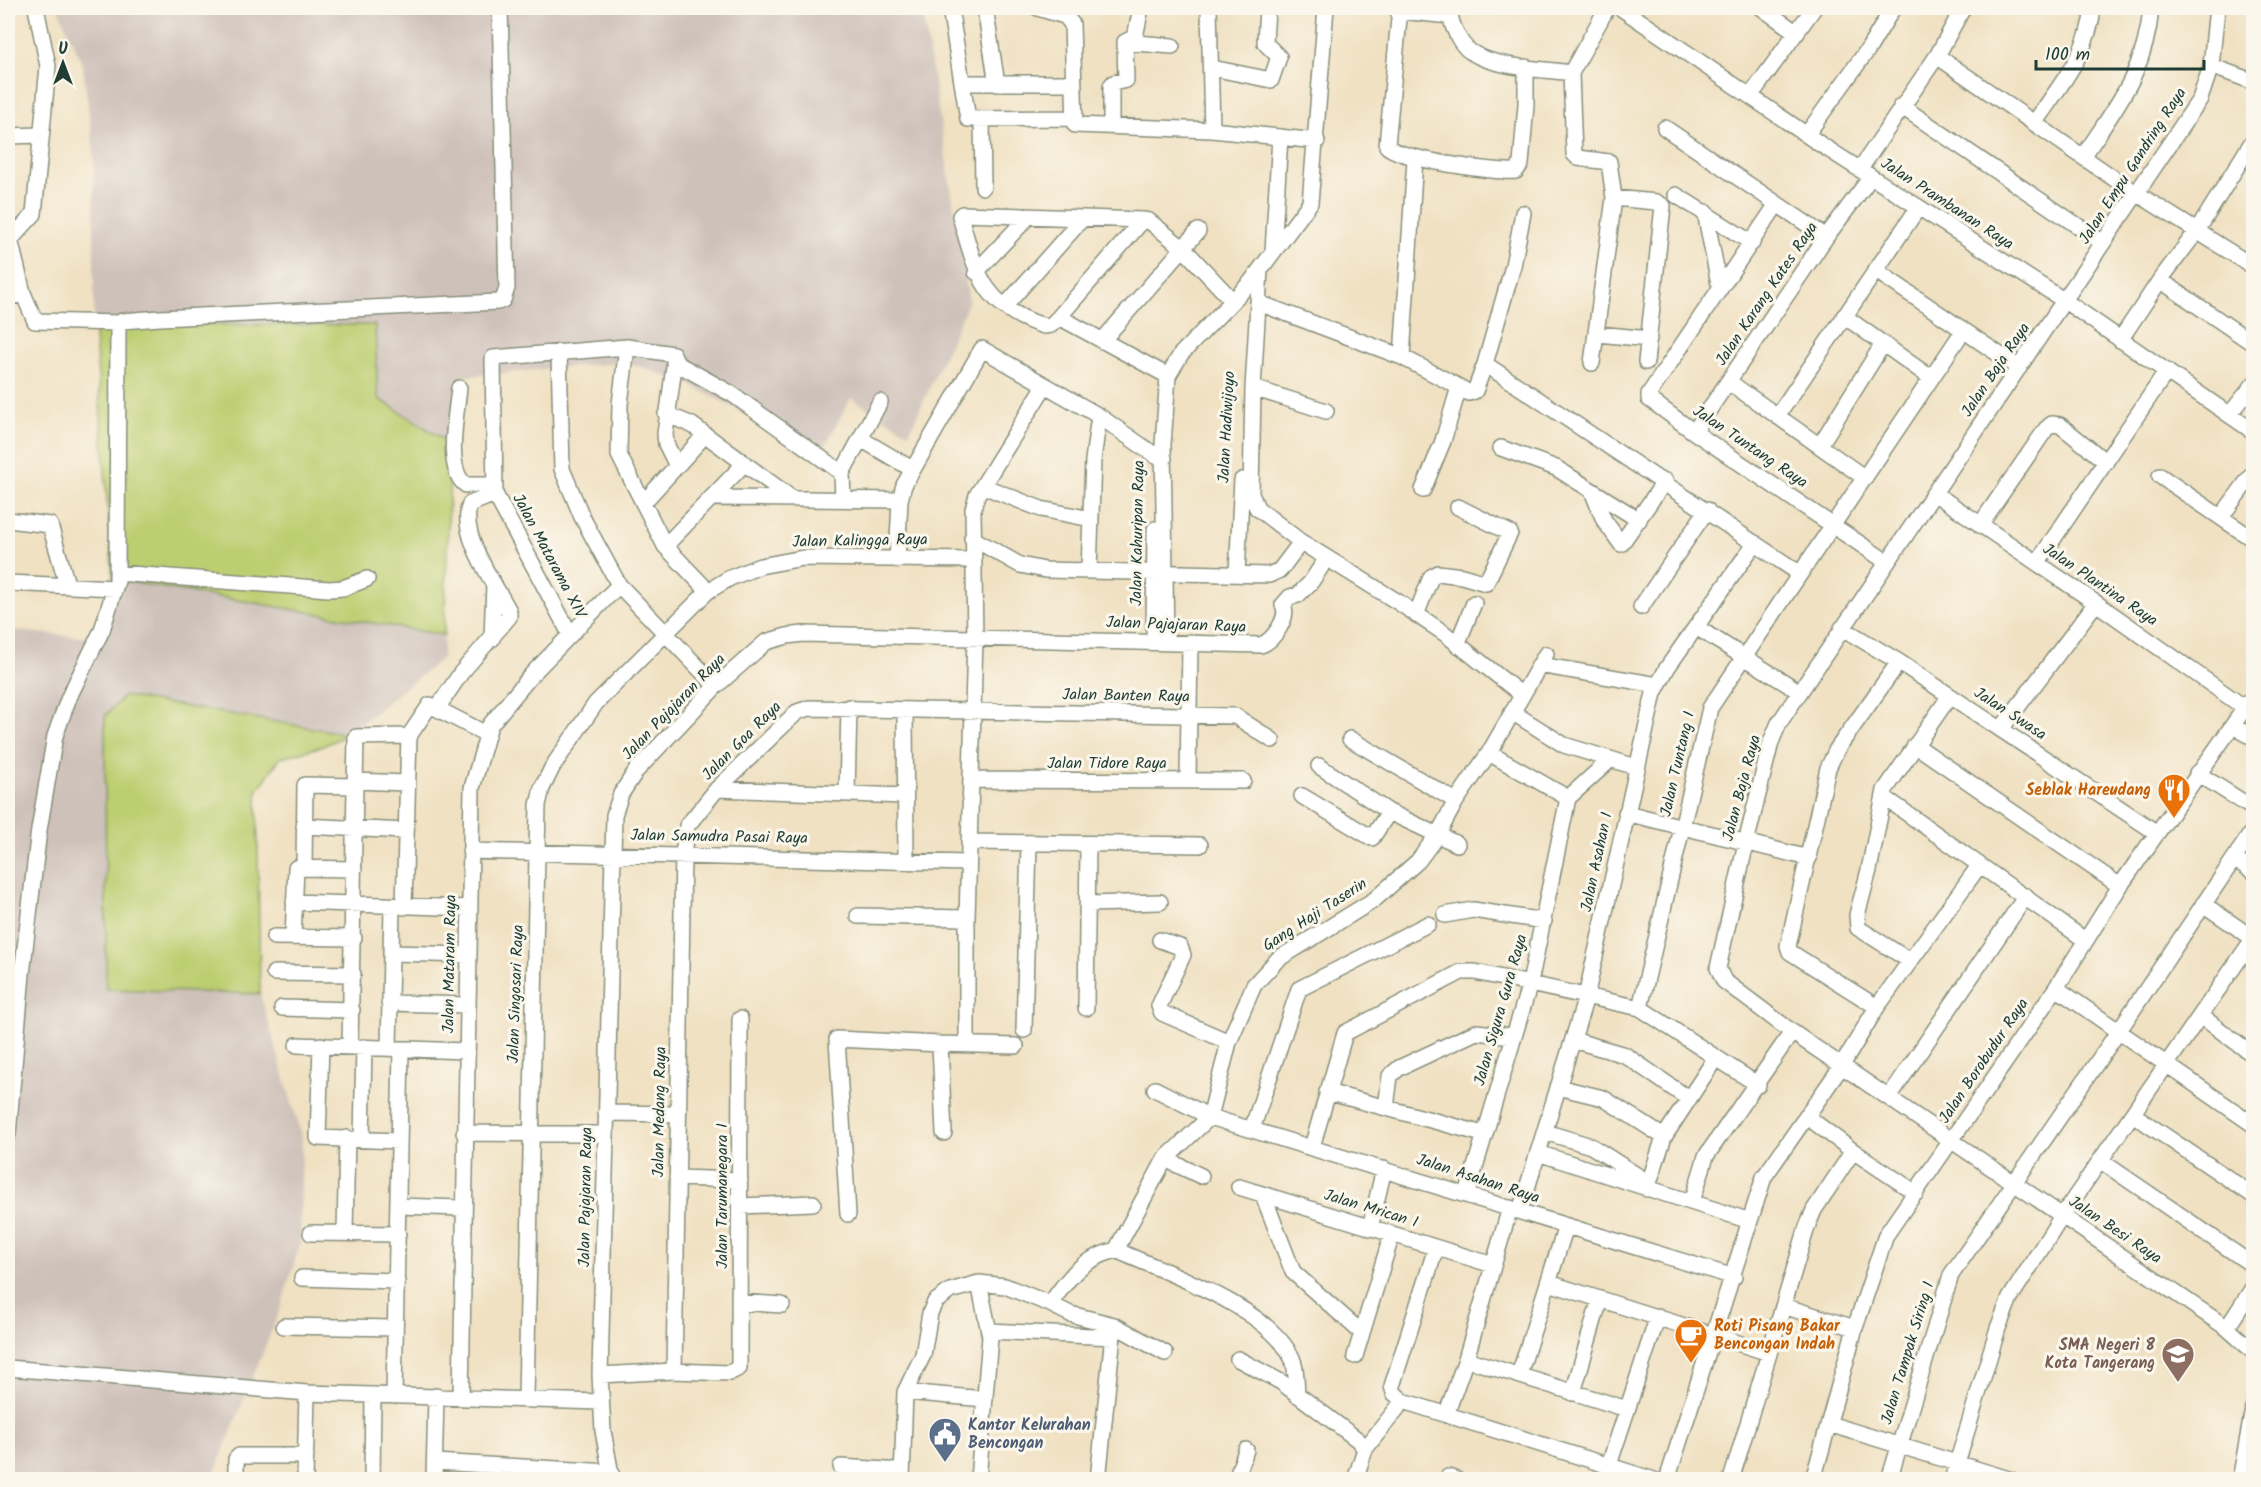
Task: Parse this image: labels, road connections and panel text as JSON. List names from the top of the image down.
{
  "streets": {
    "street": [
      "Jalan Empu Gandring Raya",
      "Jalan Prambanan Raya",
      "Jalan Karang Kates Raya",
      "Jalan Baja Raya",
      "Jalan Hadiwijoyo",
      "Jalan Tuntang Raya",
      "Jalan Kahuripan Raya",
      "Jalan Kalingga Raya",
      "Jalan Matarama XIV",
      "Jalan Plantina Raya",
      "Jalan Pajajaran Raya",
      "Jalan Banten Raya",
      "Jalan Swasa",
      "Jalan Goa Raya",
      "Jalan Tidore Raya",
      "Jalan Tuntang I",
      "Jalan Samudra Pasai Raya",
      "Jalan Asahan I",
      "Gang Haji Taserin",
      "Jalan Mataram Raya",
      "Jalan Singosari Raya",
      "Jalan Sigura Gura Raya",
      "Jalan Borobudur Raya",
      "Jalan Medang Raya",
      "Jalan Asahan Raya",
      "Jalan Tarumanegara I",
      "Jalan Mrican I",
      "Jalan Besi Raya",
      "Jalan Tampak Siring I"
    ]
  },
  "crossings": [
    ["Jalan Empu Gandring Raya", "Jalan Prambanan Raya"],
    ["Jalan Empu Gandring Raya", "Jalan Baja Raya"],
    ["Jalan Prambanan Raya", "Jalan Karang Kates Raya"],
    ["Jalan Prambanan Raya", "Jalan Baja Raya"],
    ["Jalan Karang Kates Raya", "Jalan Tuntang Raya"],
    ["Jalan Baja Raya", "Jalan Tuntang Raya"],
    ["Jalan Baja Raya", "Jalan Plantina Raya"],
    ["Jalan Baja Raya", "Jalan Swasa"],
    ["Jalan Baja Raya", "Jalan Borobudur Raya"],
    ["Jalan Baja Raya", "Jalan Besi Raya"],
    ["Jalan Tuntang Raya", "Jalan Tuntang I"],
    ["Jalan Kahuripan Raya", "Jalan Pajajaran Raya"],
    ["Jalan Kalingga Raya", "Jalan Singosari Raya"],
    ["Jalan Matarama XIV", "Jalan Mataram Raya"],
    ["Jalan Plantina Raya", "Jalan Borobudur Raya"],
    ["Jalan Pajajaran Raya", "Jalan Samudra Pasai Raya"],
    ["Jalan Banten Raya", "Jalan Goa Raya"],
    ["Jalan Swasa", "Jalan Borobudur Raya"],
    ["Jalan Goa Raya", "Jalan Samudra Pasai Raya"],
    ["Jalan Goa Raya", "Jalan Medang Raya"],
    ["Jalan Samudra Pasai Raya", "Jalan Mataram Raya"],
    ["Jalan Samudra Pasai Raya", "Jalan Singosari Raya"],
    ["Jalan Samudra Pasai Raya", "Jalan Medang Raya"],
    ["Jalan Asahan I", "Gang Haji Taserin"],
    ["Jalan Asahan I", "Jalan Asahan Raya"],
    ["Jalan Asahan I", "Jalan Mrican I"],
    ["Gang Haji Taserin", "Jalan Asahan Raya"],
    ["Jalan Sigura Gura Raya", "Jalan Asahan Raya"],
    ["Jalan Borobudur Raya", "Jalan Besi Raya"],
    ["Jalan Medang Raya", "Jalan Tarumanegara I"],
    ["Jalan Besi Raya", "Jalan Tampak Siring I"]
  ],
  "places": {
    "restaurant": ["Seblak Hareudang"],
    "cafe": ["Roti Pisang Bakar Bencongan Indah"],
    "school or university": ["SMA Negeri 8 Kota Tangerang"],
    "public building": ["Kantor Kelurahan Bencongan"]
  },
  "scale_bar": "100 m",
  "north": "top"
}
